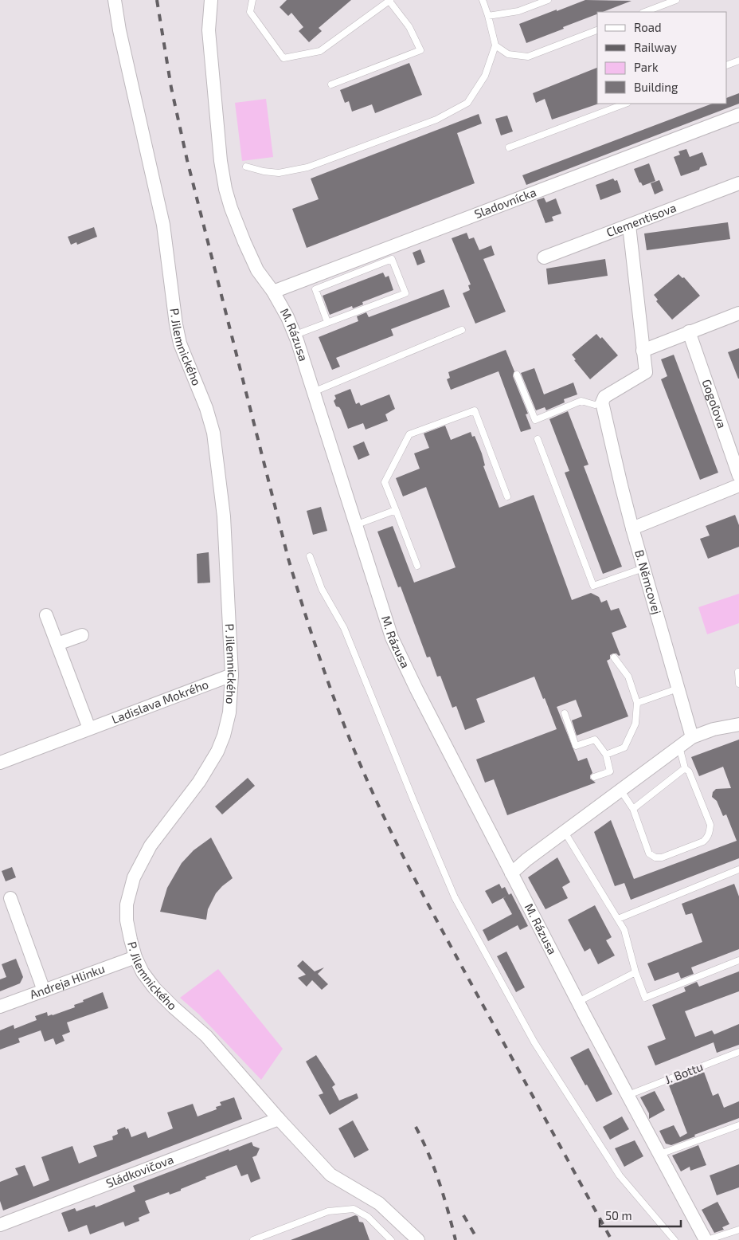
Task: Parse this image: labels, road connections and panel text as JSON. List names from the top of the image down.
{
  "streets": {
    "street": [
      "Sladovnícka",
      "Clementisova",
      "M. Rázusa",
      "P. Jilemnického",
      "Gogoľova",
      "B. Němcovej",
      "Ladislava Mokrého",
      "Andreja Hlinku",
      "Sládkovičova"
    ],
    "lane": ["J. Bottu"]
  },
  "crossings": [
    ["Sladovnícka", "M. Rázusa"],
    ["M. Rázusa", "J. Bottu"],
    ["P. Jilemnického", "Ladislava Mokrého"],
    ["P. Jilemnického", "Andreja Hlinku"],
    ["P. Jilemnického", "Sládkovičova"]
  ],
  "legend": [
    "Road",
    "Railway",
    "Park",
    "Building"
  ],
  "scale_bar": "50 m"
}
